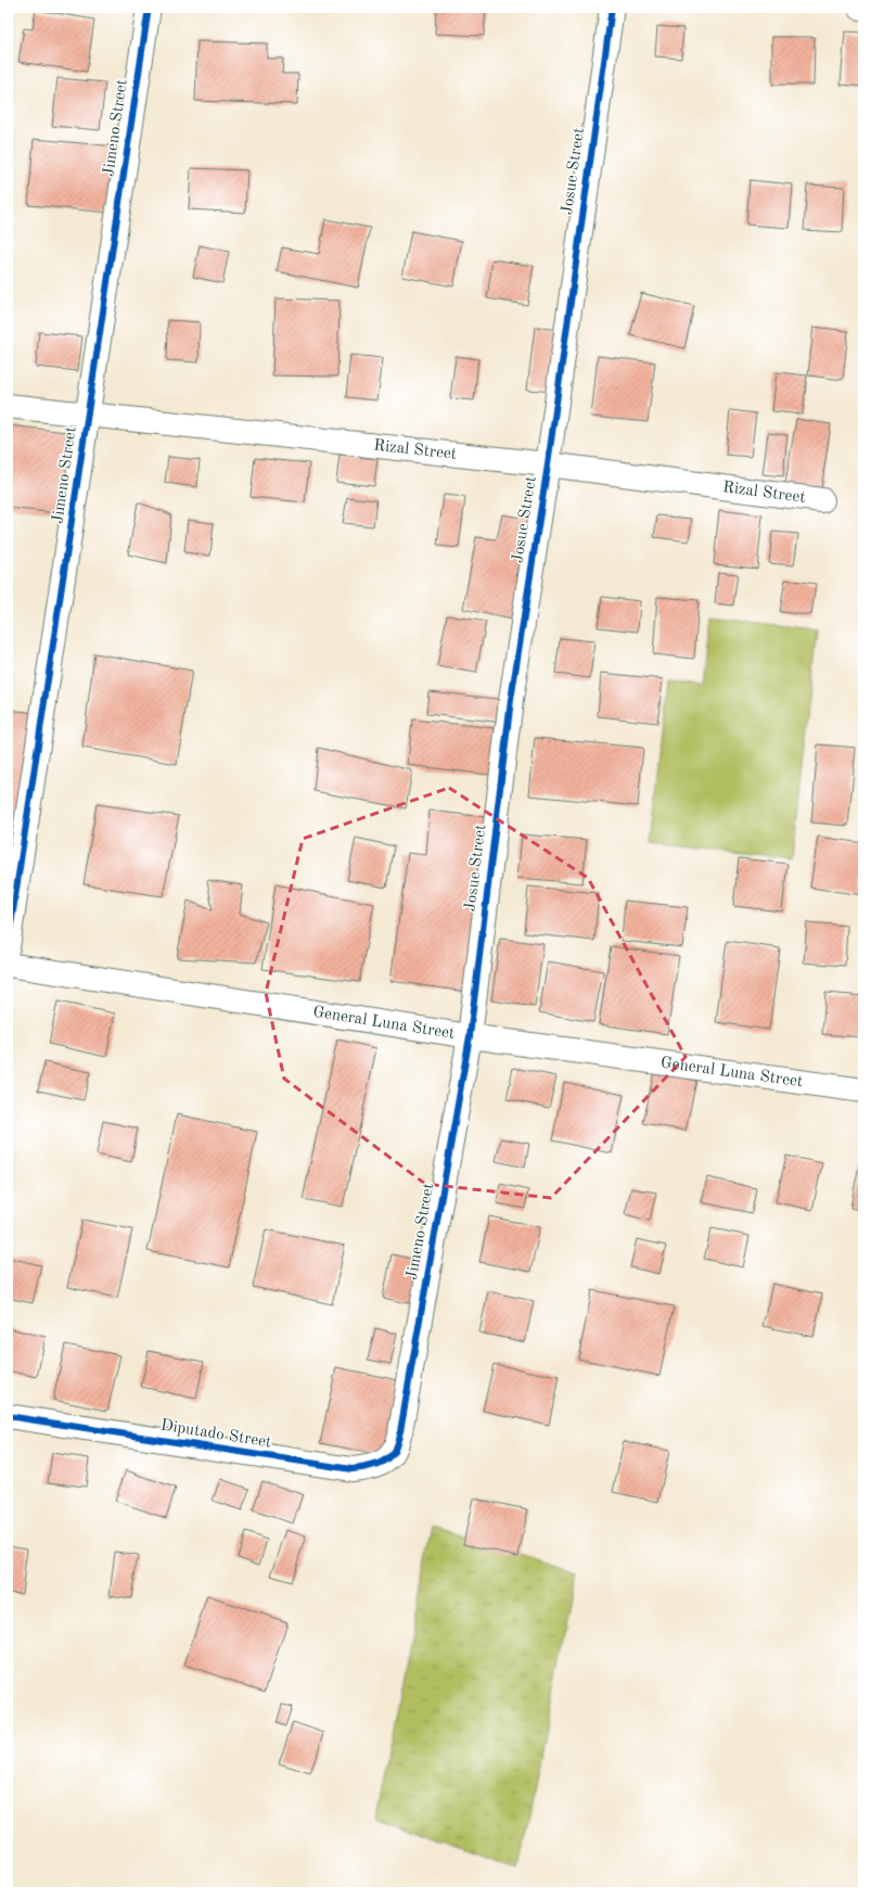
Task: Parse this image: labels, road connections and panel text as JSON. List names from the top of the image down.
{
  "streets": {
    "street": [
      "Jimeno Street",
      "Josue Street",
      "Rizal Street",
      "General Luna Street",
      "Diputado Street"
    ]
  },
  "crossings": [
    ["Jimeno Street", "Josue Street"],
    ["Jimeno Street", "Rizal Street"],
    ["Jimeno Street", "General Luna Street"],
    ["Jimeno Street", "Diputado Street"],
    ["Josue Street", "Rizal Street"],
    ["Josue Street", "General Luna Street"]
  ]
}
